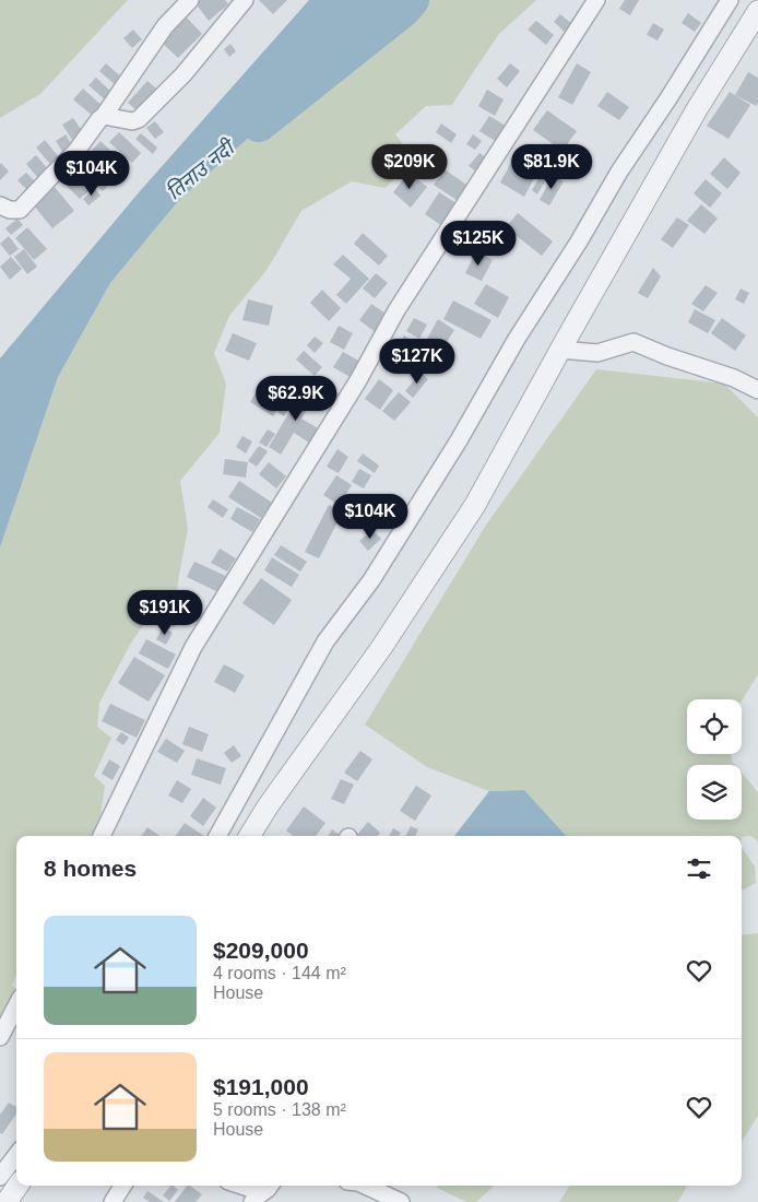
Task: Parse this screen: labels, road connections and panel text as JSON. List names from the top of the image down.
{
  "water": ["तिनाउ नदी"],
  "page": {
    "price": [
      "$209K",
      "$81.9K",
      "$104K",
      "$125K",
      "$127K",
      "$62.9K",
      "$104K",
      "$191K"
    ],
    "heading": "8 homes",
    "list": [
      {
        "name": "$209,000",
        "note": "4 rooms · 144 m² · House"
      },
      {
        "name": "$191,000",
        "note": "5 rooms · 138 m² · House"
      }
    ]
  }
}
